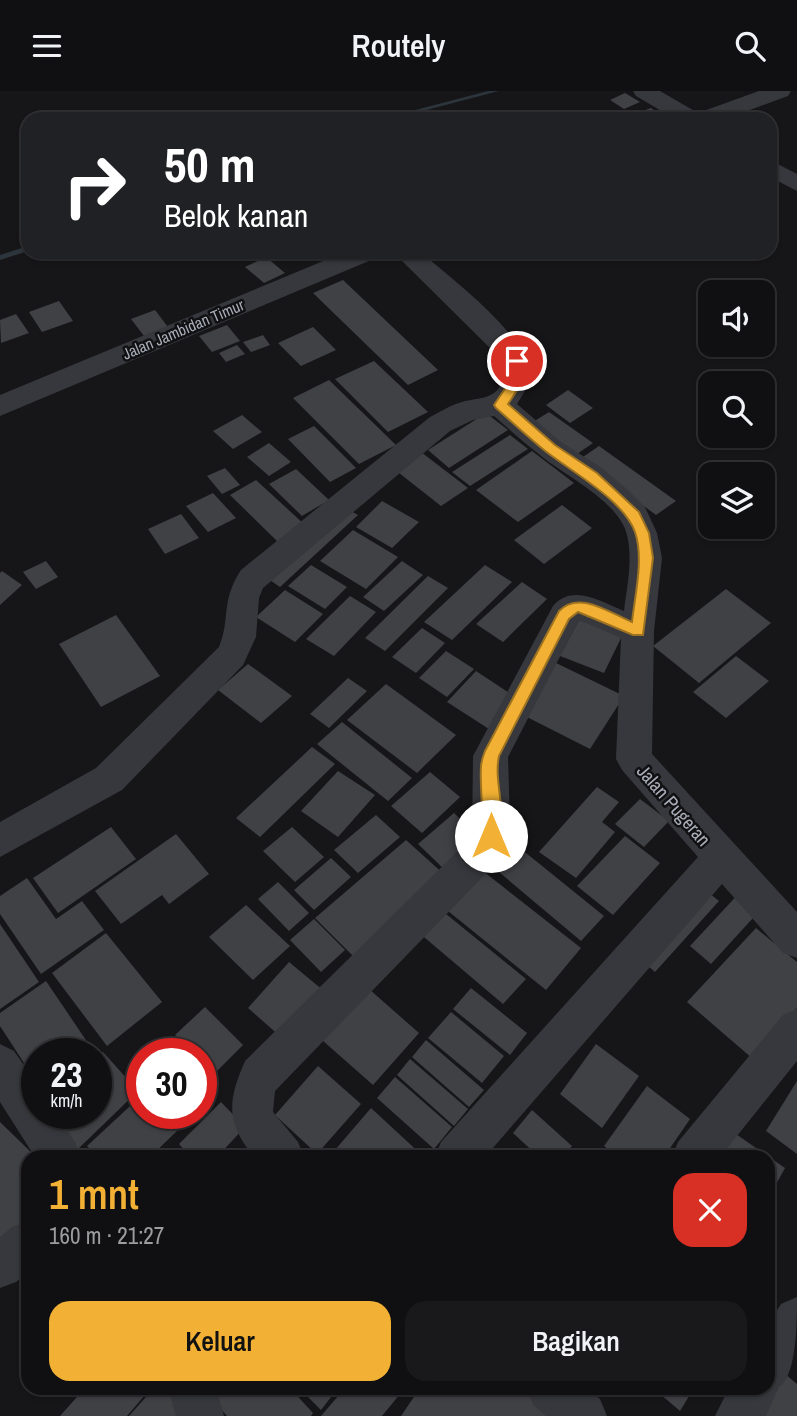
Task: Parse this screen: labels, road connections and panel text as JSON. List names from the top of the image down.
{
  "streets": {
    "street": ["Jalan Jambidan Timur", "Jalan Pugeran"]
  },
  "page": {
    "header": "Routely",
    "turn": ["50 m", "Belok kanan"],
    "speed": "23 km/h",
    "limit": "30",
    "heading": ["1 mnt", "160 m · 21:27"],
    "buttons": ["Keluar", "Bagikan"]
  }
}
